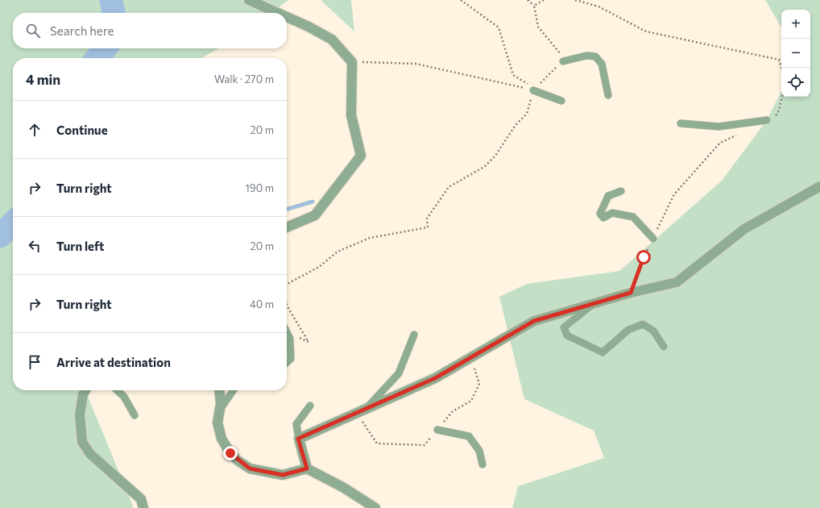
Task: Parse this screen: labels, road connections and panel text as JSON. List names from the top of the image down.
{
  "page": {
    "map_buttons": ["+", "−"],
    "search": "Search here",
    "heading": ["4 min", "Walk · 270 m"],
    "list": [
      ["Continue", "20 m"],
      ["Turn right", "190 m"],
      ["Turn left", "20 m"],
      ["Turn right", "40 m"],
      "Arrive at destination"
    ]
  }
}
